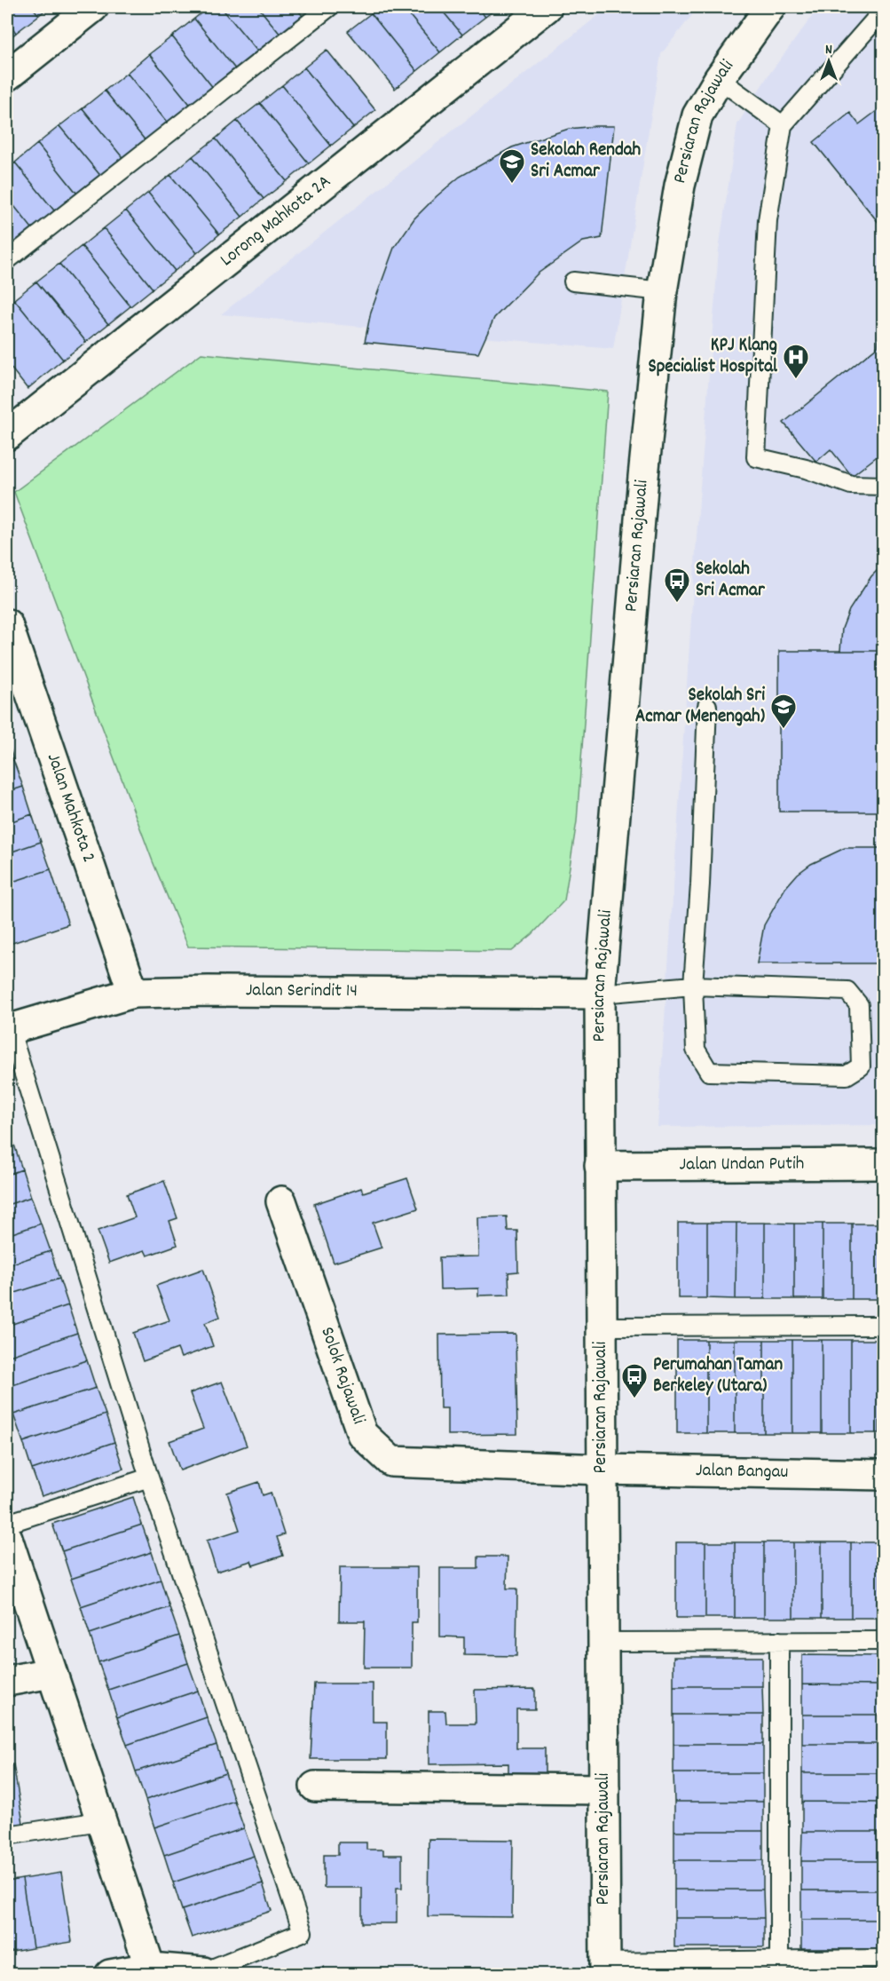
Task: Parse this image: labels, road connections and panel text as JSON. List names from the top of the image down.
{
  "streets": {
    "street": [
      "Persiaran Rajawali",
      "Lorong Mahkota 2A",
      "Jalan Mahkota 2",
      "Jalan Serindit 14",
      "Jalan Undan Putih",
      "Solok Rajawali",
      "Jalan Bangau"
    ]
  },
  "crossings": [
    ["Persiaran Rajawali", "Jalan Serindit 14"],
    ["Persiaran Rajawali", "Jalan Undan Putih"],
    ["Persiaran Rajawali", "Solok Rajawali"],
    ["Persiaran Rajawali", "Jalan Bangau"],
    ["Jalan Mahkota 2", "Jalan Serindit 14"],
    ["Solok Rajawali", "Jalan Bangau"]
  ],
  "places": {
    "school or university": ["Sekolah Rendah Sri Acmar", "Sekolah Sri Acmar (Menengah)"],
    "hospital": ["KPJ Klang Specialist Hospital"],
    "bus stop": ["Sekolah Sri Acmar", "Perumahan Taman Berkeley (Utara)"]
  },
  "north": "top"
}
